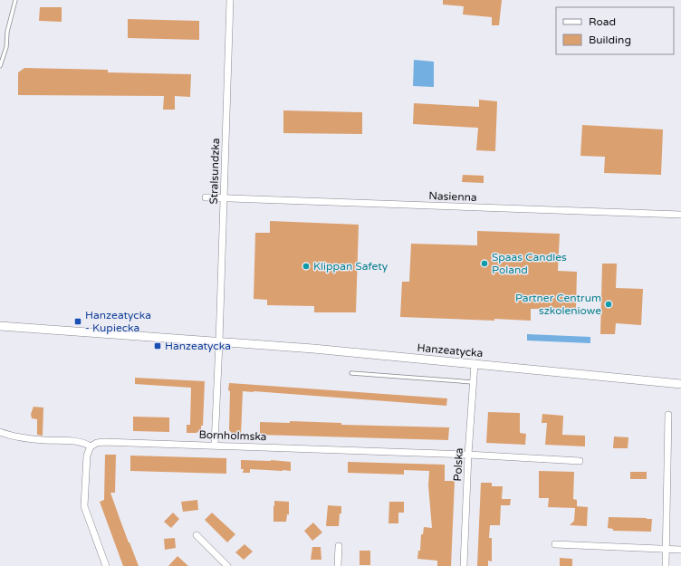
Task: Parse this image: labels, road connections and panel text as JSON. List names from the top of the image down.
{
  "streets": {
    "street": [
      "Stralsundzka",
      "Nasienna",
      "Hanzeatycka",
      "Bornholmska",
      "Polska"
    ]
  },
  "crossings": [
    ["Stralsundzka", "Nasienna"],
    ["Stralsundzka", "Hanzeatycka"],
    ["Stralsundzka", "Bornholmska"],
    ["Hanzeatycka", "Polska"],
    ["Bornholmska", "Polska"]
  ],
  "places": {
    "other": ["Spaas Candles Poland", "Klippan Safety", "Partner Centrum szkoleniowe"],
    "transit": ["Hanzeatycka - Kupiecka", "Hanzeatycka"]
  },
  "legend": ["Road", "Building"]
}
